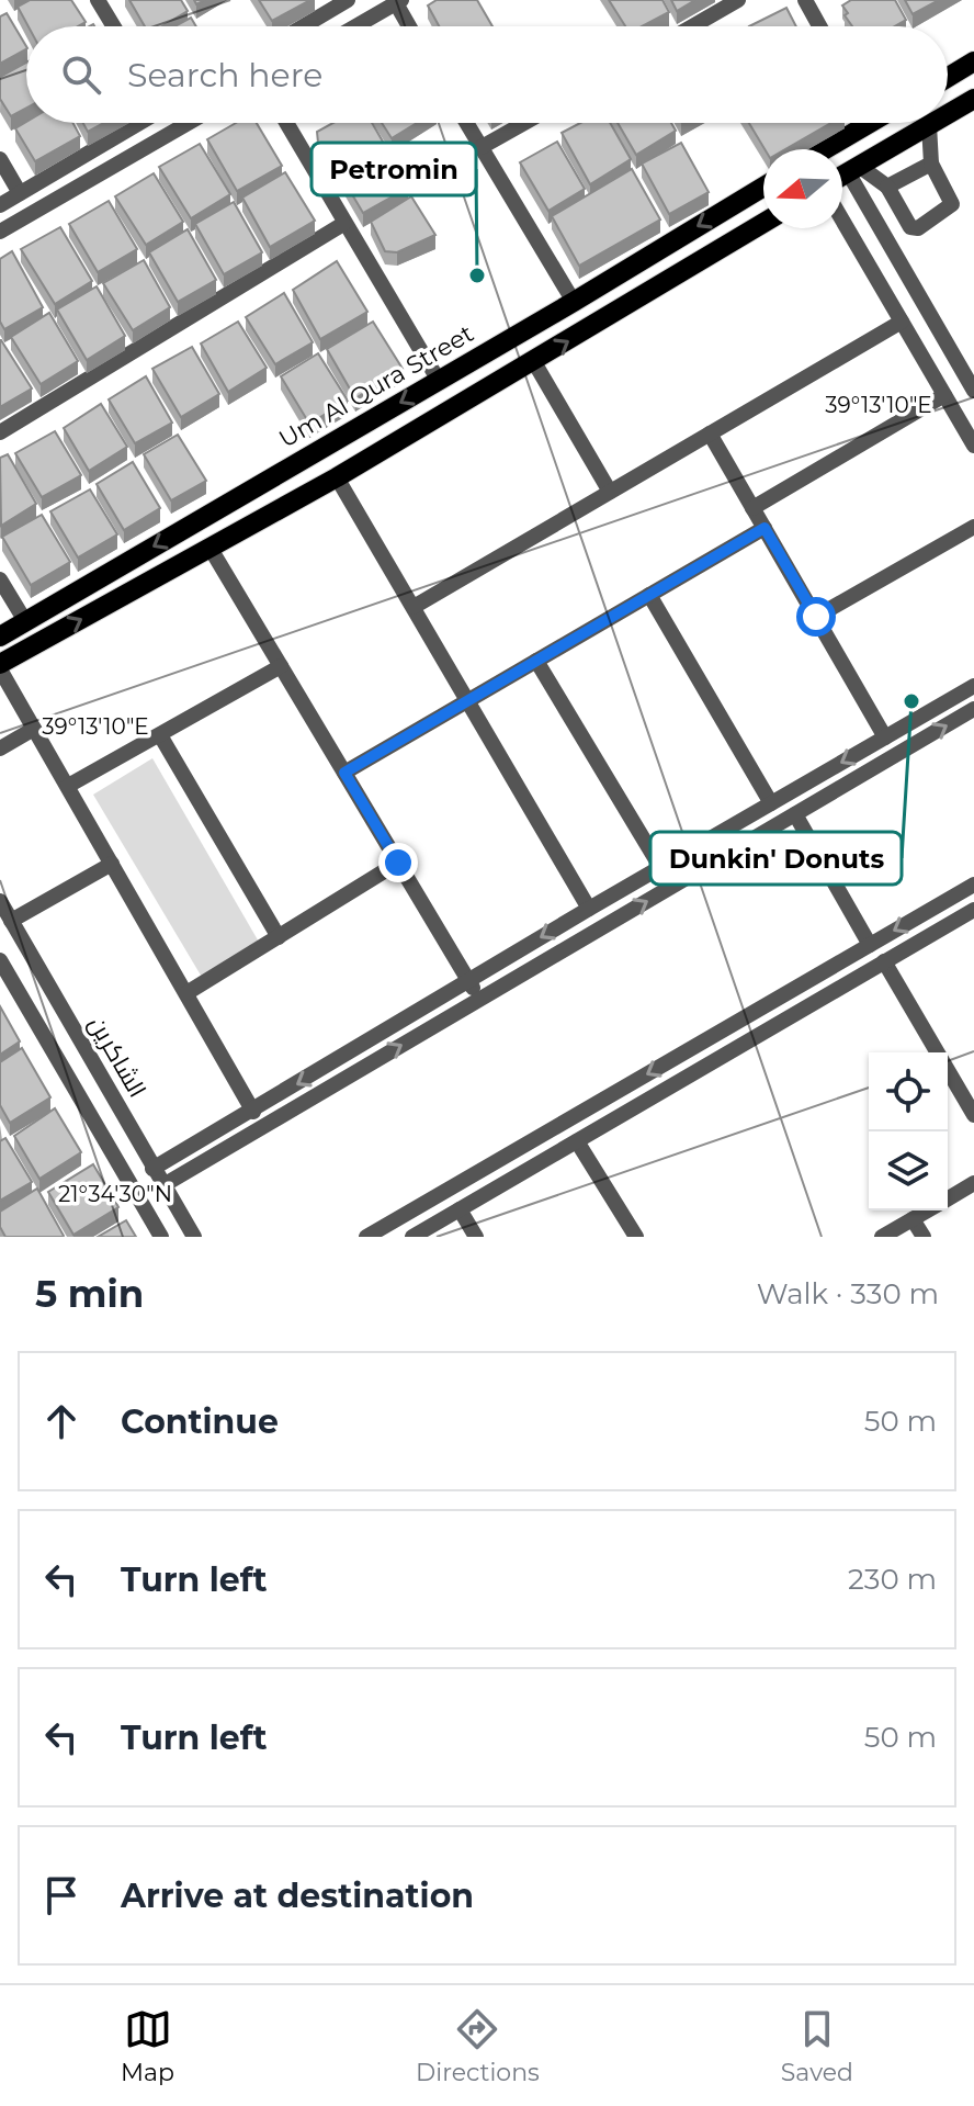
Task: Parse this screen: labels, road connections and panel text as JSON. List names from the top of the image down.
{
  "streets": {
    "main road": ["Um Al Qura Street"],
    "street": ["الشاكرين"]
  },
  "places": ["Petromin", "Dunkin' Donuts"],
  "north": "left",
  "page": {
    "search": "Search here",
    "heading": ["5 min", "Walk · 330 m"],
    "list": [
      ["Continue", "50 m"],
      ["Turn left", "230 m"],
      ["Turn left", "50 m"],
      "Arrive at destination"
    ],
    "nav": ["Map", "Directions", "Saved"]
  },
  "coordinates": ["39°13'10\"E", "21°34'30\"N"]
}
